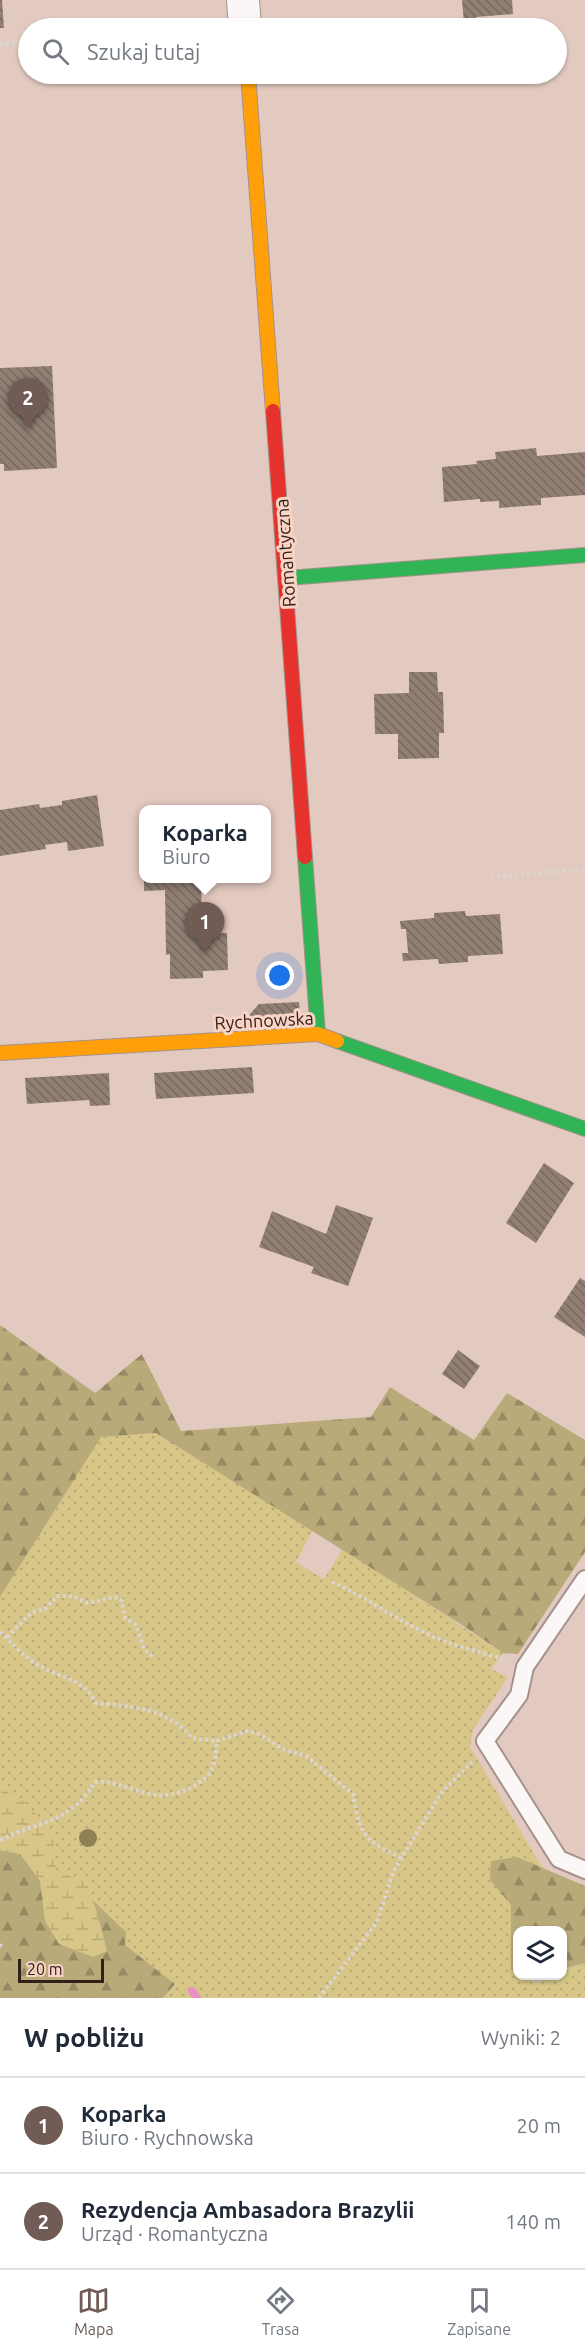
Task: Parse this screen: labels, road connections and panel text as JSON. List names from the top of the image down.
{
  "streets": {
    "street": ["Romantyczna", "Rychnowska"]
  },
  "crossings": [
    ["Romantyczna", "Rychnowska"]
  ],
  "scale_bar": "20 m",
  "page": {
    "search": "Szukaj tutaj",
    "pins": ["2", "1"],
    "popup": ["Koparka", "Biuro"],
    "scale": "20 m",
    "heading": ["W pobliżu", "Wyniki: 2"],
    "list": [
      {
        "mark": "1",
        "name": "Koparka",
        "note": "Biuro · Rychnowska",
        "value": "20 m"
      },
      {
        "mark": "2",
        "name": "Rezydencja Ambasadora Brazylii",
        "note": "Urząd · Romantyczna",
        "value": "140 m"
      }
    ],
    "nav": ["Mapa", "Trasa", "Zapisane"]
  }
}
